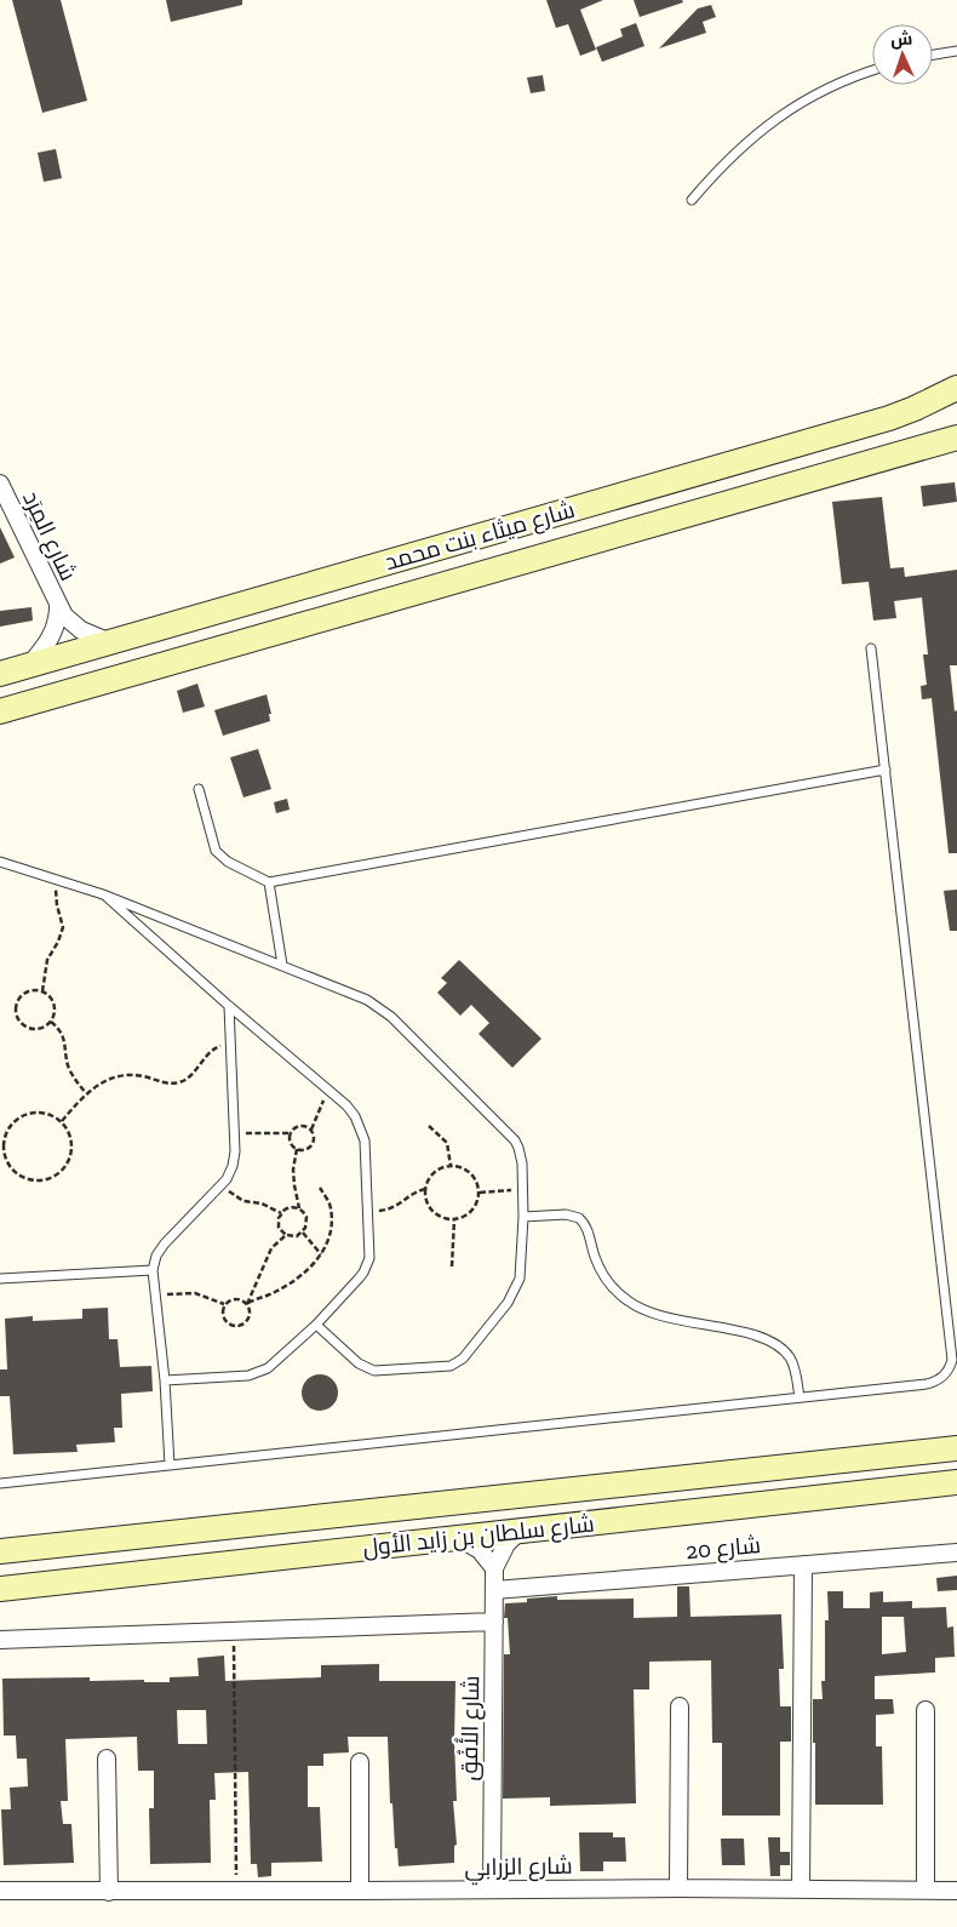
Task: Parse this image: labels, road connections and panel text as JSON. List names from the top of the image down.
{
  "streets": {
    "main road": ["شارع ميثاء بنت محمد", "شارع سلطان بن زايد الأول"],
    "street": [
      "شارع المِرَد",
      "شارع 20",
      "شارع الأُفُق",
      "شارع الزرابي"
    ]
  },
  "crossings": [
    ["شارع المِرَد", "شارع ميثاء بنت محمد"],
    ["شارع سلطان بن زايد الأول", "شارع الأُفُق"],
    ["شارع 20", "شارع الأُفُق"],
    ["شارع الأُفُق", "شارع الزرابي"]
  ],
  "north": "top"
}
